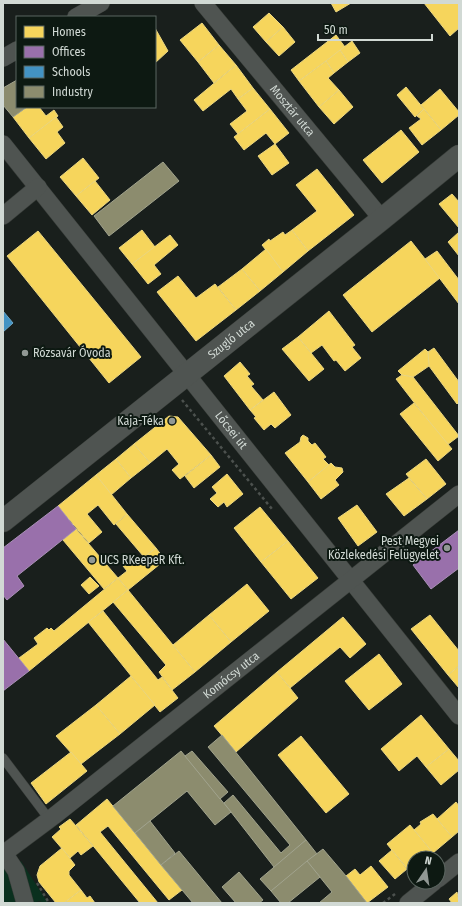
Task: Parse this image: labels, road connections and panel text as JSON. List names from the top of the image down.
{
  "streets": {
    "street": [
      "Mosztár utca",
      "Szugló utca",
      "Lőcsei út",
      "Komócsy utca"
    ]
  },
  "crossings": [
    ["Mosztár utca", "Szugló utca"],
    ["Szugló utca", "Lőcsei út"],
    ["Lőcsei út", "Komócsy utca"]
  ],
  "places": [
    "Rózsavár Óvoda",
    "Kaja-Téka",
    "Pest Megyei Közlekedési Felügyelet",
    "UCS RKeepeR Kft."
  ],
  "legend": [
    "Homes",
    "Offices",
    "Schools",
    "Industry"
  ],
  "scale_bar": "50 m",
  "north": "top"
}
